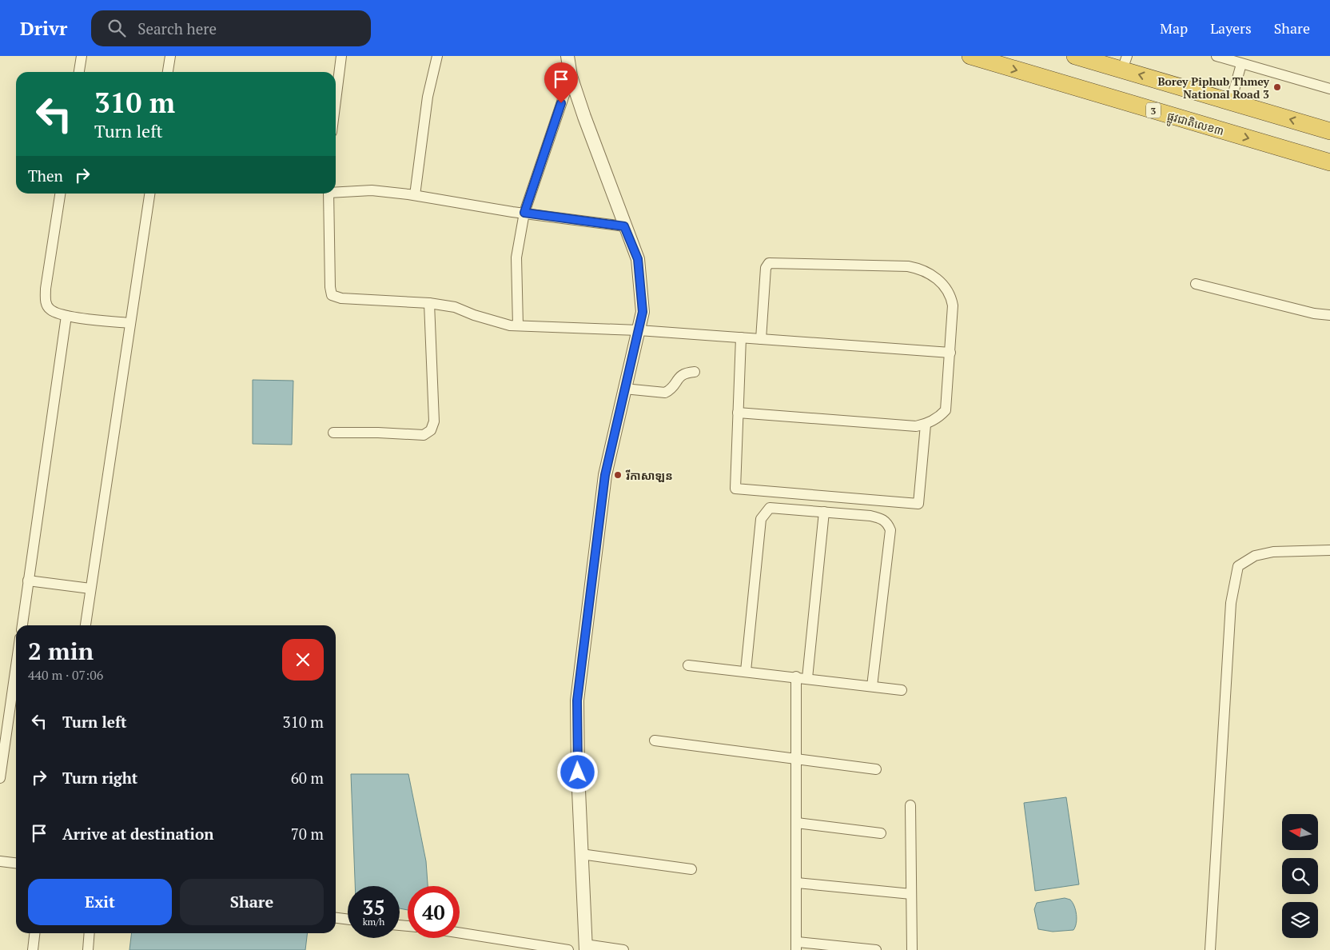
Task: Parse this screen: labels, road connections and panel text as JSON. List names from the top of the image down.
{
  "streets": {
    "highway": ["3", "ផ្លូវជាតិលេខ៣"]
  },
  "places": ["Borey Piphub Thmey National Road 3", "រីកាសាឡន"],
  "north": "left",
  "page": {
    "header": "Drivr",
    "search": "Search here",
    "nav": ["Map", "Layers", "Share"],
    "turn": ["310 m", "Turn left"],
    "then": "Then",
    "heading": ["2 min", "440 m · 07:06"],
    "list": [
      {
        "name": "Turn left",
        "value": "310 m"
      },
      {
        "name": "Turn right",
        "value": "60 m"
      },
      {
        "name": "Arrive at destination",
        "value": "70 m"
      }
    ],
    "buttons": ["Exit", "Share"],
    "speed": "35 km/h",
    "limit": "40"
  }
}
